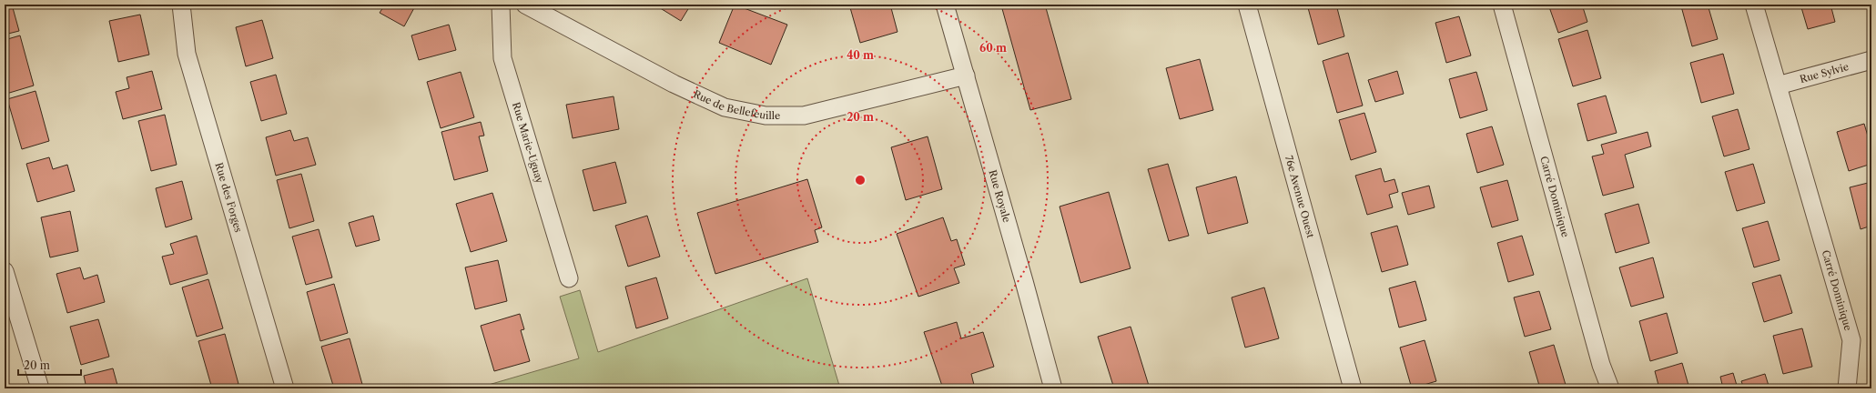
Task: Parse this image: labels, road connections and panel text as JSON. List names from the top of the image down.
{
  "streets": {
    "street": [
      "Rue Sylvie",
      "Rue de Bellefeuille",
      "Rue Marie-Uguay",
      "Rue Royale",
      "76e Avenue Ouest",
      "Rue des Forges",
      "Carré Dominique"
    ]
  },
  "crossings": [
    ["Rue Sylvie", "Carré Dominique"],
    ["Rue de Bellefeuille", "Rue Royale"]
  ],
  "scale_bar": "20 m",
  "rings": ["60 m", "40 m", "20 m"]
}
